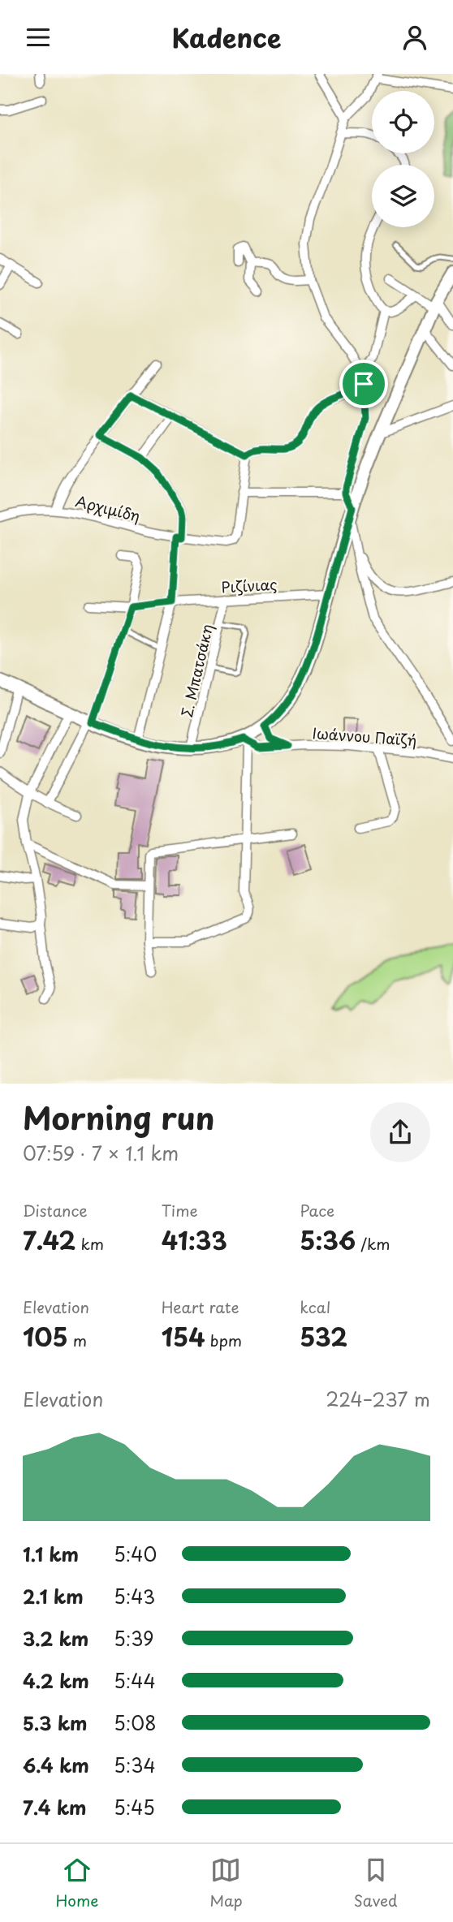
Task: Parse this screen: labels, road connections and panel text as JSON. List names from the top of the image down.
{
  "streets": {
    "street": [
      "Αρχιμίδη",
      "Ριζίνιας",
      "Σ. Μπατσάκη",
      "Ιωάννου Παϊζή"
    ]
  },
  "crossings": [
    ["Ριζίνιας", "Σ. Μπατσάκη"]
  ],
  "page": {
    "header": "Kadence",
    "heading": ["Morning run", "07:59 · 7 × 1.1 km"],
    "stats": [
      ["Distance", "7.42 km"],
      ["Time", "41:33"],
      ["Pace", "5:36 /km"],
      ["Elevation", "105 m"],
      ["Heart rate", "154 bpm"],
      ["kcal", "532"]
    ],
    "chart": ["Elevation", "224–237 m"],
    "list": [
      {
        "name": "1.1 km",
        "note": "5:40"
      },
      {
        "name": "2.1 km",
        "note": "5:43"
      },
      {
        "name": "3.2 km",
        "note": "5:39"
      },
      {
        "name": "4.2 km",
        "note": "5:44"
      },
      {
        "name": "5.3 km",
        "note": "5:08"
      },
      {
        "name": "6.4 km",
        "note": "5:34"
      },
      {
        "name": "7.4 km",
        "note": "5:45"
      }
    ],
    "tabs": ["Home", "Map", "Saved"]
  }
}
